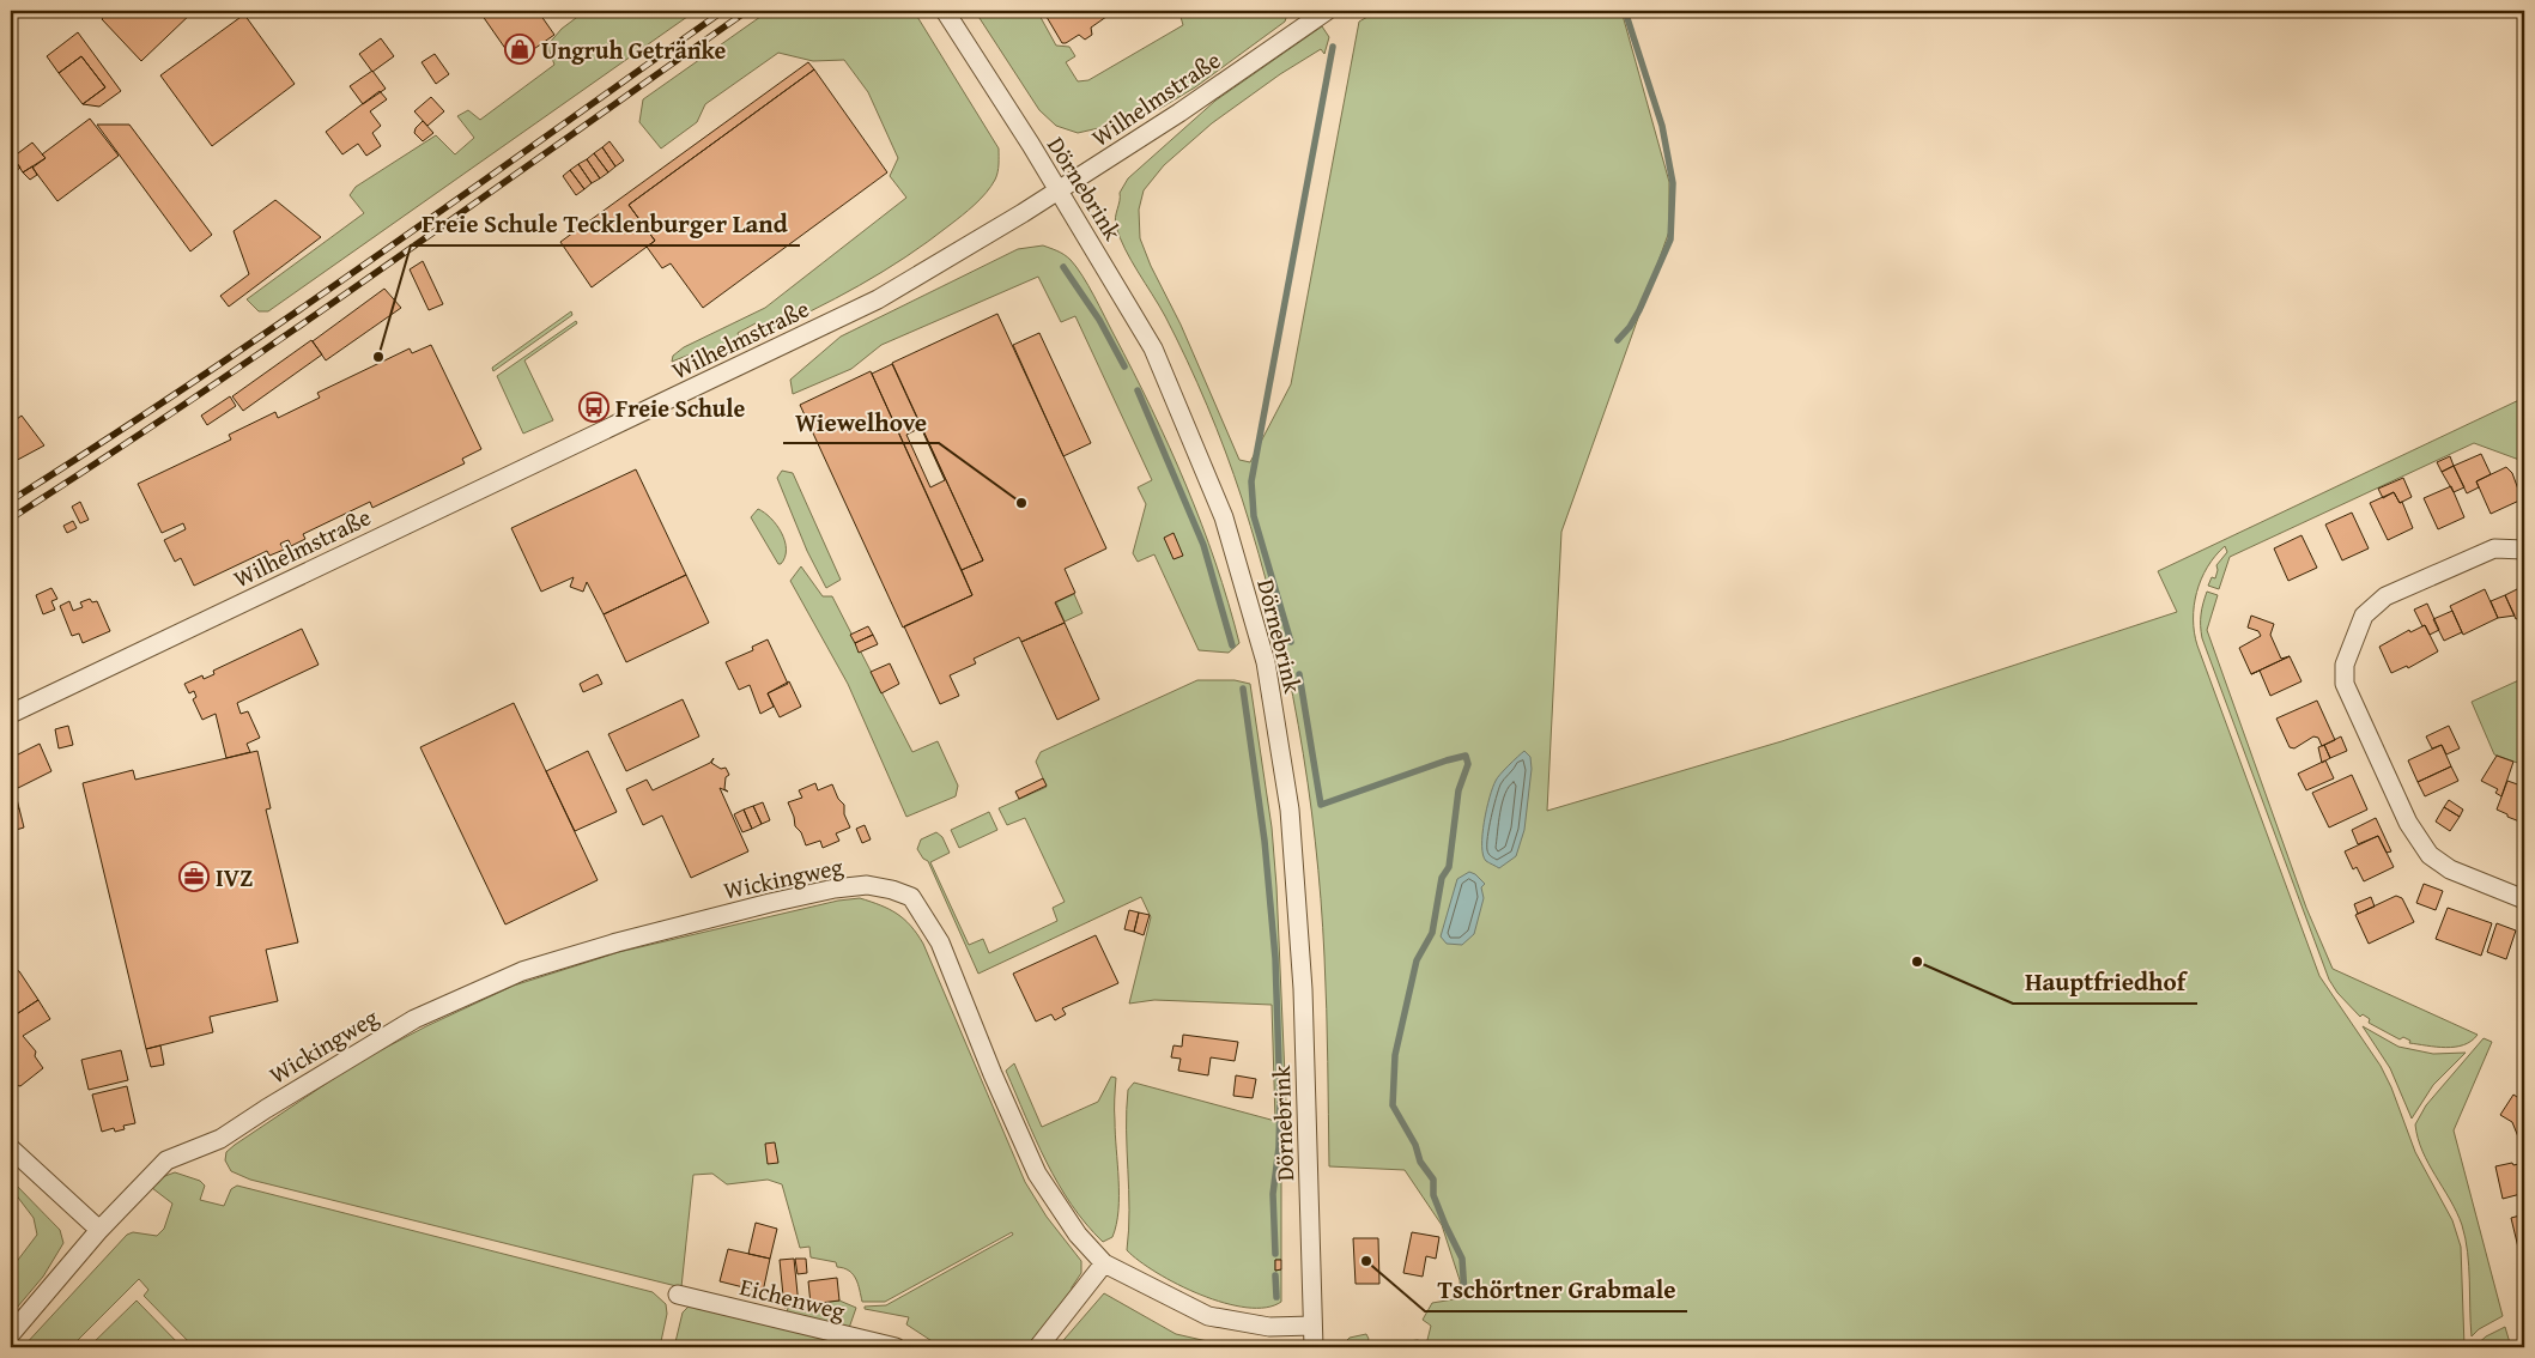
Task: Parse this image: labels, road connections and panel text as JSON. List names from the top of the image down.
{
  "streets": {
    "street": [
      "Wilhelmstraße",
      "Dörnebrink",
      "Wickingweg",
      "Eichenweg"
    ]
  },
  "crossings": [
    ["Wilhelmstraße", "Dörnebrink"],
    ["Dörnebrink", "Wickingweg"]
  ],
  "places": {
    "shop": ["Ungruh Getränke"],
    "other": [
      "Freie Schule Tecklenburger Land",
      "Wiewelhove",
      "Hauptfriedhof",
      "Tschörtner Grabmale"
    ],
    "bus stop": ["Freie Schule"],
    "office": ["IVZ"]
  }
}
